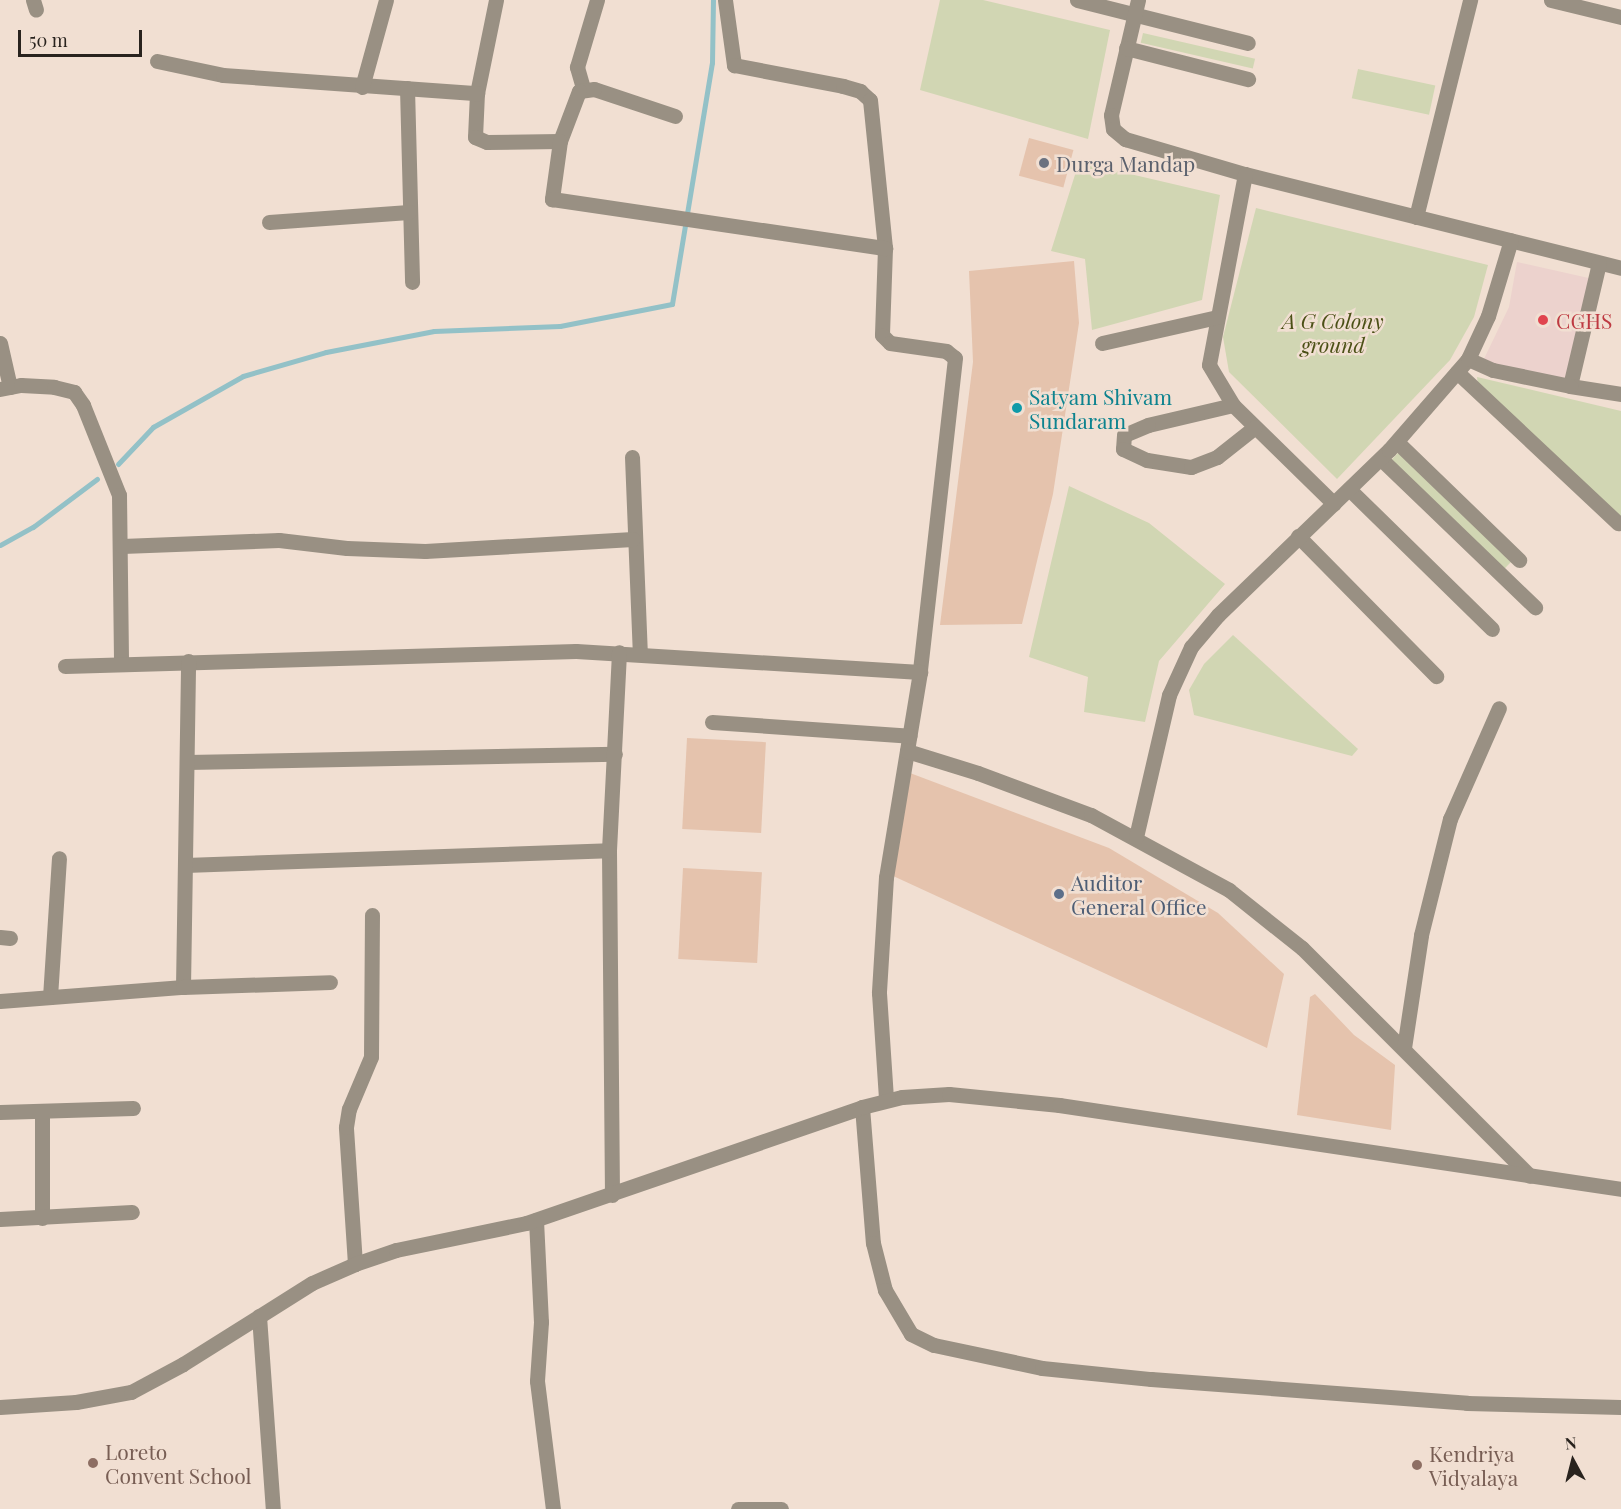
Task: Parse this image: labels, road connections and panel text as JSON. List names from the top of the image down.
{
  "parks": ["A G Colony ground"],
  "places": [
    "Durga Mandap",
    "CGHS",
    "Satyam Shivam Sundaram",
    "Auditor General Office",
    "Loreto Convent School",
    "Kendriya Vidyalaya"
  ],
  "scale_bar": "50 m",
  "north": "top"
}
